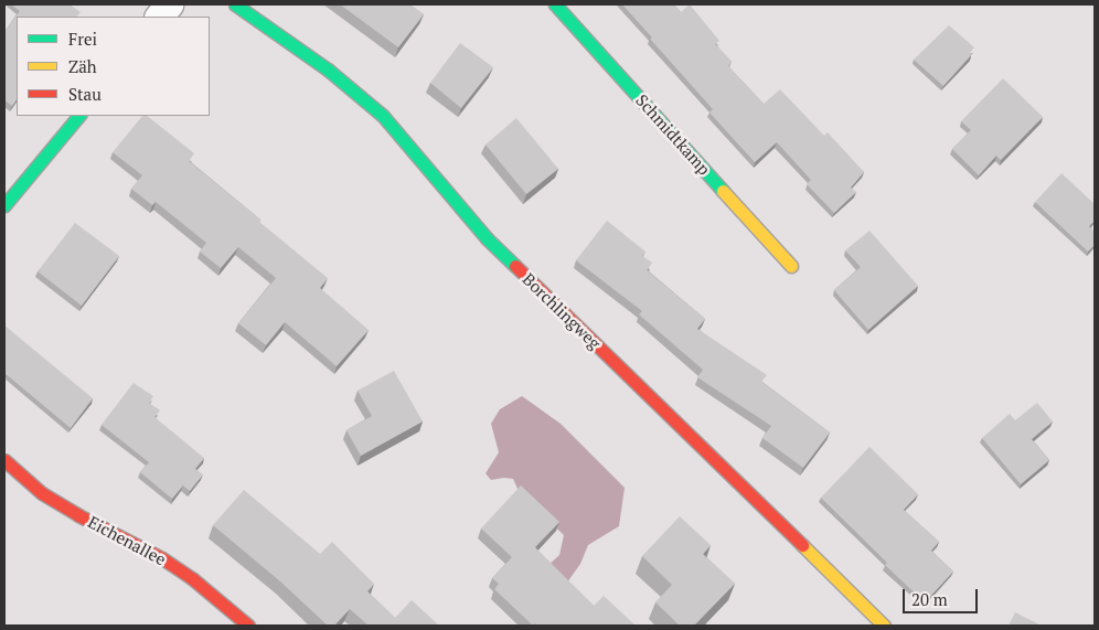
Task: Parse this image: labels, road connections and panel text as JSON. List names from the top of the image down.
{
  "streets": {
    "street": ["Schmidtkamp", "Borchlingweg", "Eichenallee"]
  },
  "legend": ["Frei", "Zäh", "Stau"],
  "scale_bar": "20 m"
}
